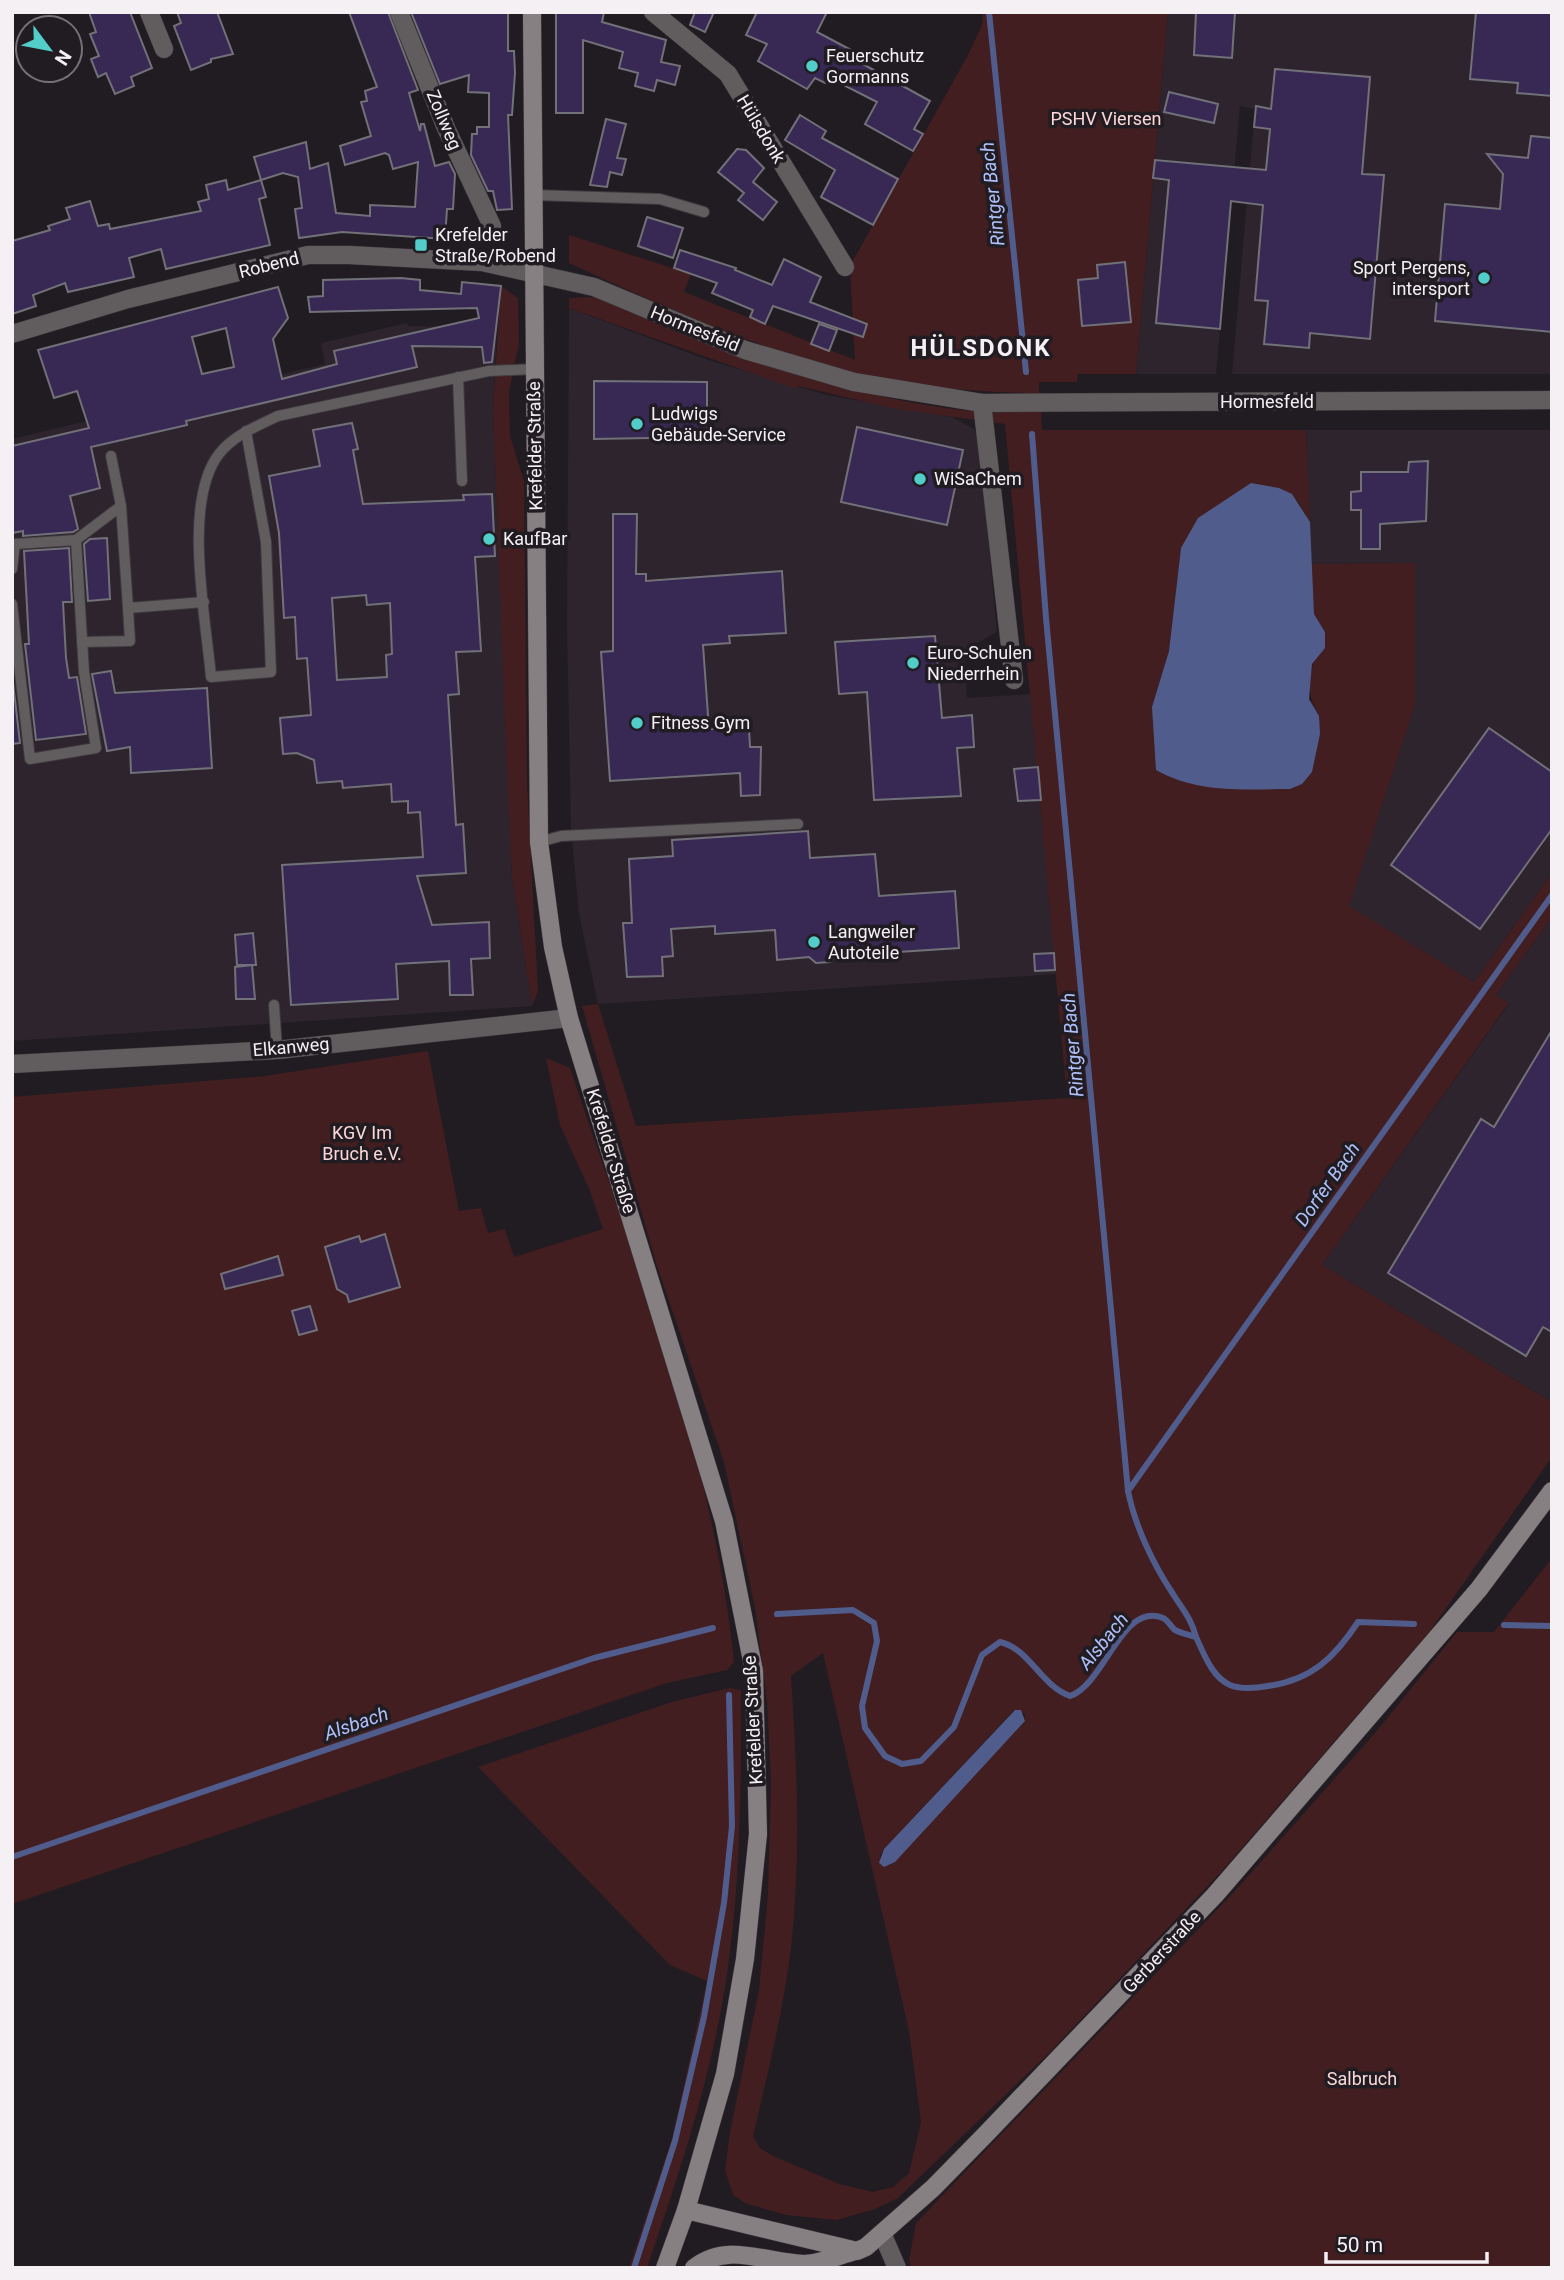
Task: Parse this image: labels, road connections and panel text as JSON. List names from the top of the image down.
{
  "streets": {
    "main road": ["Krefelder Straße", "Gerberstraße"],
    "street": [
      "Zollweg",
      "Hülsdonk",
      "Robend",
      "Hormesfeld",
      "Elkanweg"
    ]
  },
  "crossings": [
    ["Robend", "Hormesfeld"],
    ["Robend", "Krefelder Straße"],
    ["Hormesfeld", "Krefelder Straße"],
    ["Krefelder Straße", "Elkanweg"]
  ],
  "districts": ["HÜLSDONK"],
  "water": ["Rintger Bach", "Dorfer Bach", "Alsbach"],
  "parks": ["PSHV Viersen", "KGV Im Bruch e.V.", "Salbruch"],
  "places": {
    "other": [
      "Feuerschutz Gormanns",
      "Sport Pergens, intersport",
      "Ludwigs Gebäude-Service",
      "WiSaChem",
      "KaufBar",
      "Euro-Schulen Niederrhein",
      "Fitness Gym",
      "Langweiler Autoteile"
    ],
    "transit": ["Krefelder Straße/Robend"]
  },
  "scale_bar": "50 m",
  "north": "bottom right"
}
